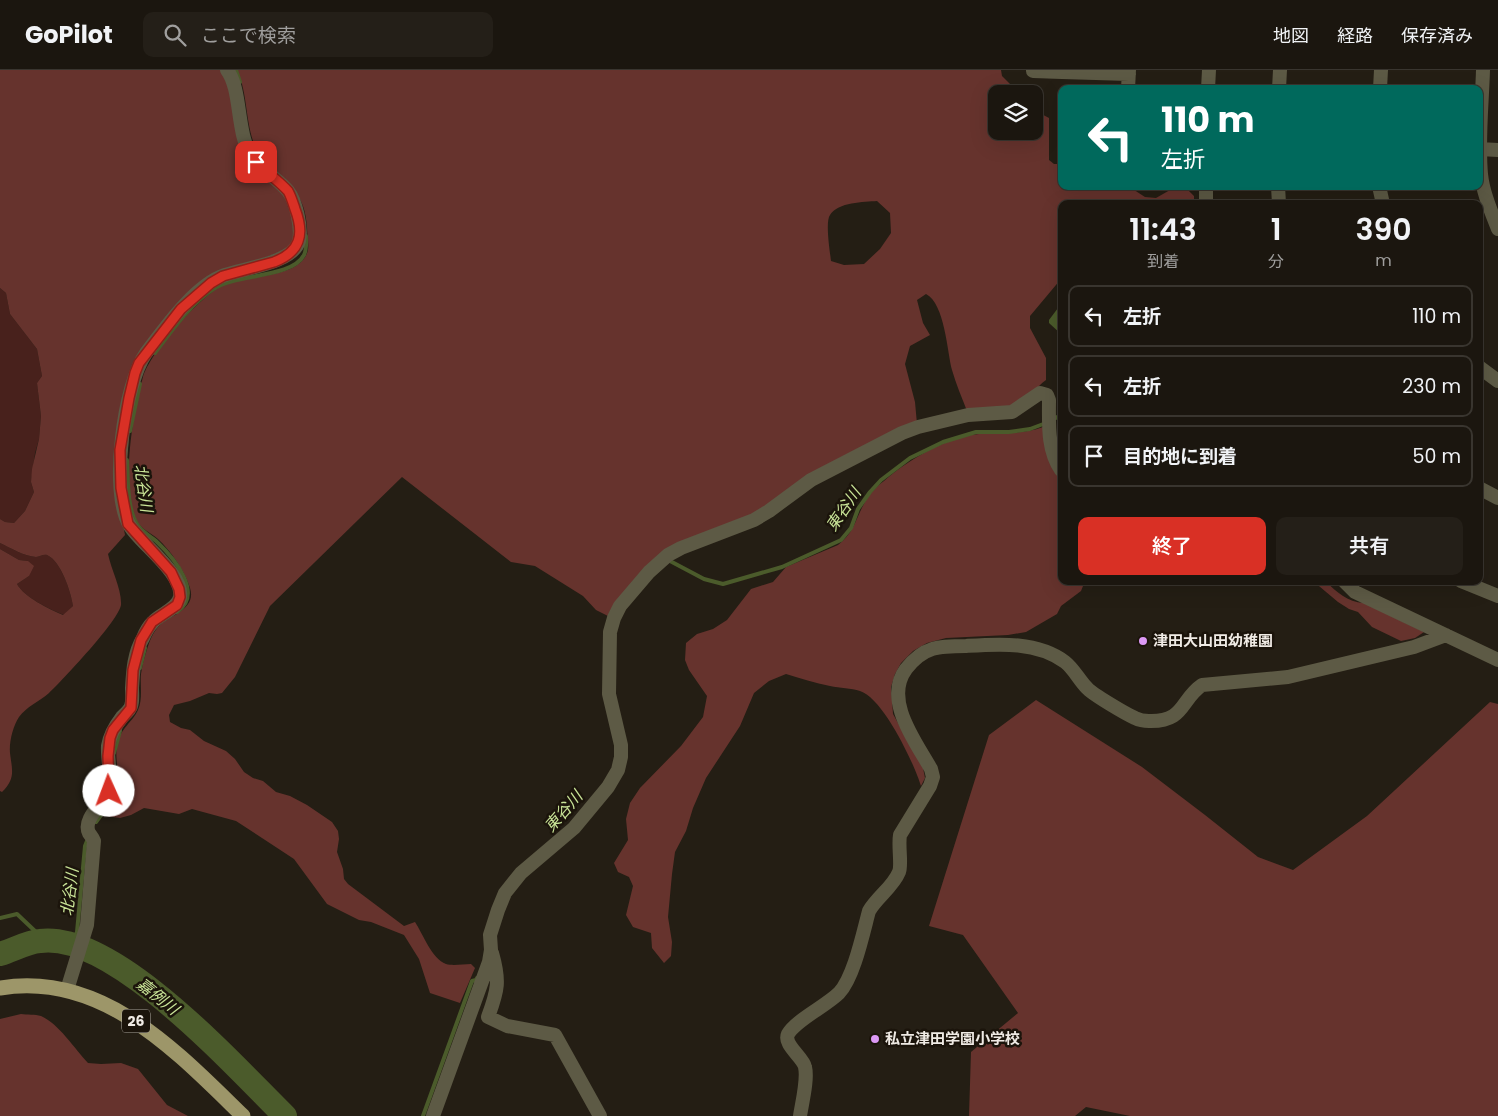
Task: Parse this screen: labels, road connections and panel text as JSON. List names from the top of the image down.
{
  "streets": {
    "main road": ["26"]
  },
  "water": ["北谷川", "東谷川", "嘉例川"],
  "places": ["津田大山田幼稚園", "私立津田学園小学校"],
  "page": {
    "header": "GoPilot",
    "search": "ここで検索",
    "nav": ["地図", "経路", "保存済み"],
    "turn": ["110 m", "左折"],
    "eta": [
      "11:43",
      "到着",
      "1",
      "分",
      "390",
      "m"
    ],
    "list": [
      {
        "name": "左折",
        "value": "110 m"
      },
      {
        "name": "左折",
        "value": "230 m"
      },
      {
        "name": "目的地に到着",
        "value": "50 m"
      }
    ],
    "buttons": ["終了", "共有"]
  }
}
